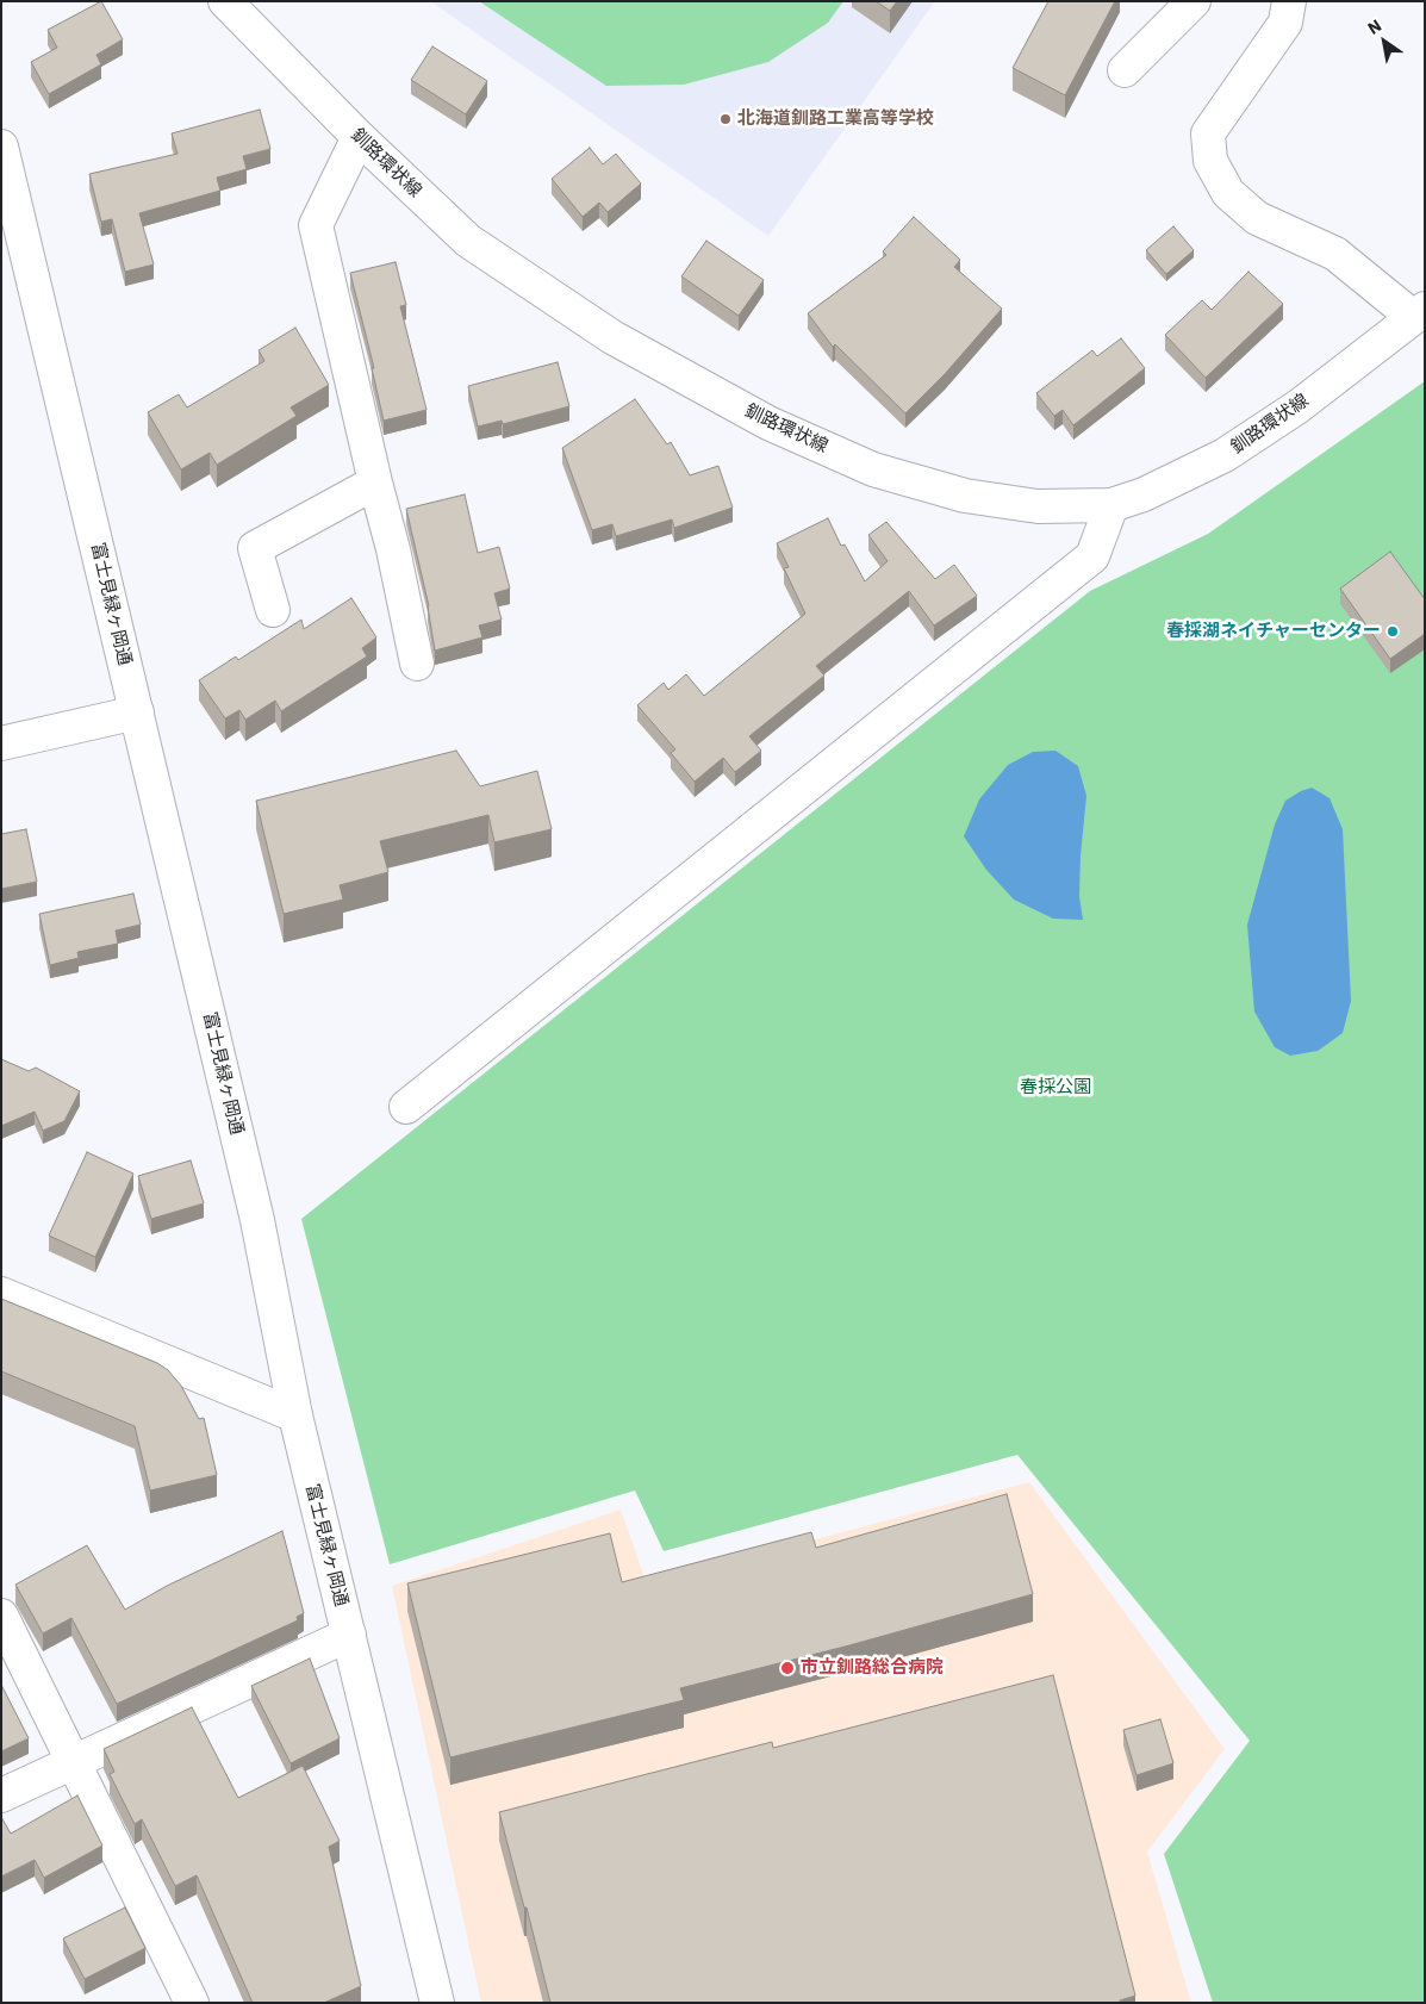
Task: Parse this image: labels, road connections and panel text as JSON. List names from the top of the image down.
{
  "streets": {
    "street": ["釧路環状線", "富士見緑ヶ岡通"]
  },
  "parks": ["春採公園"],
  "places": ["北海道釧路工業高等学校", "春採湖ネイチャーセンター", "市立釧路総合病院"],
  "north": "top left"
}
